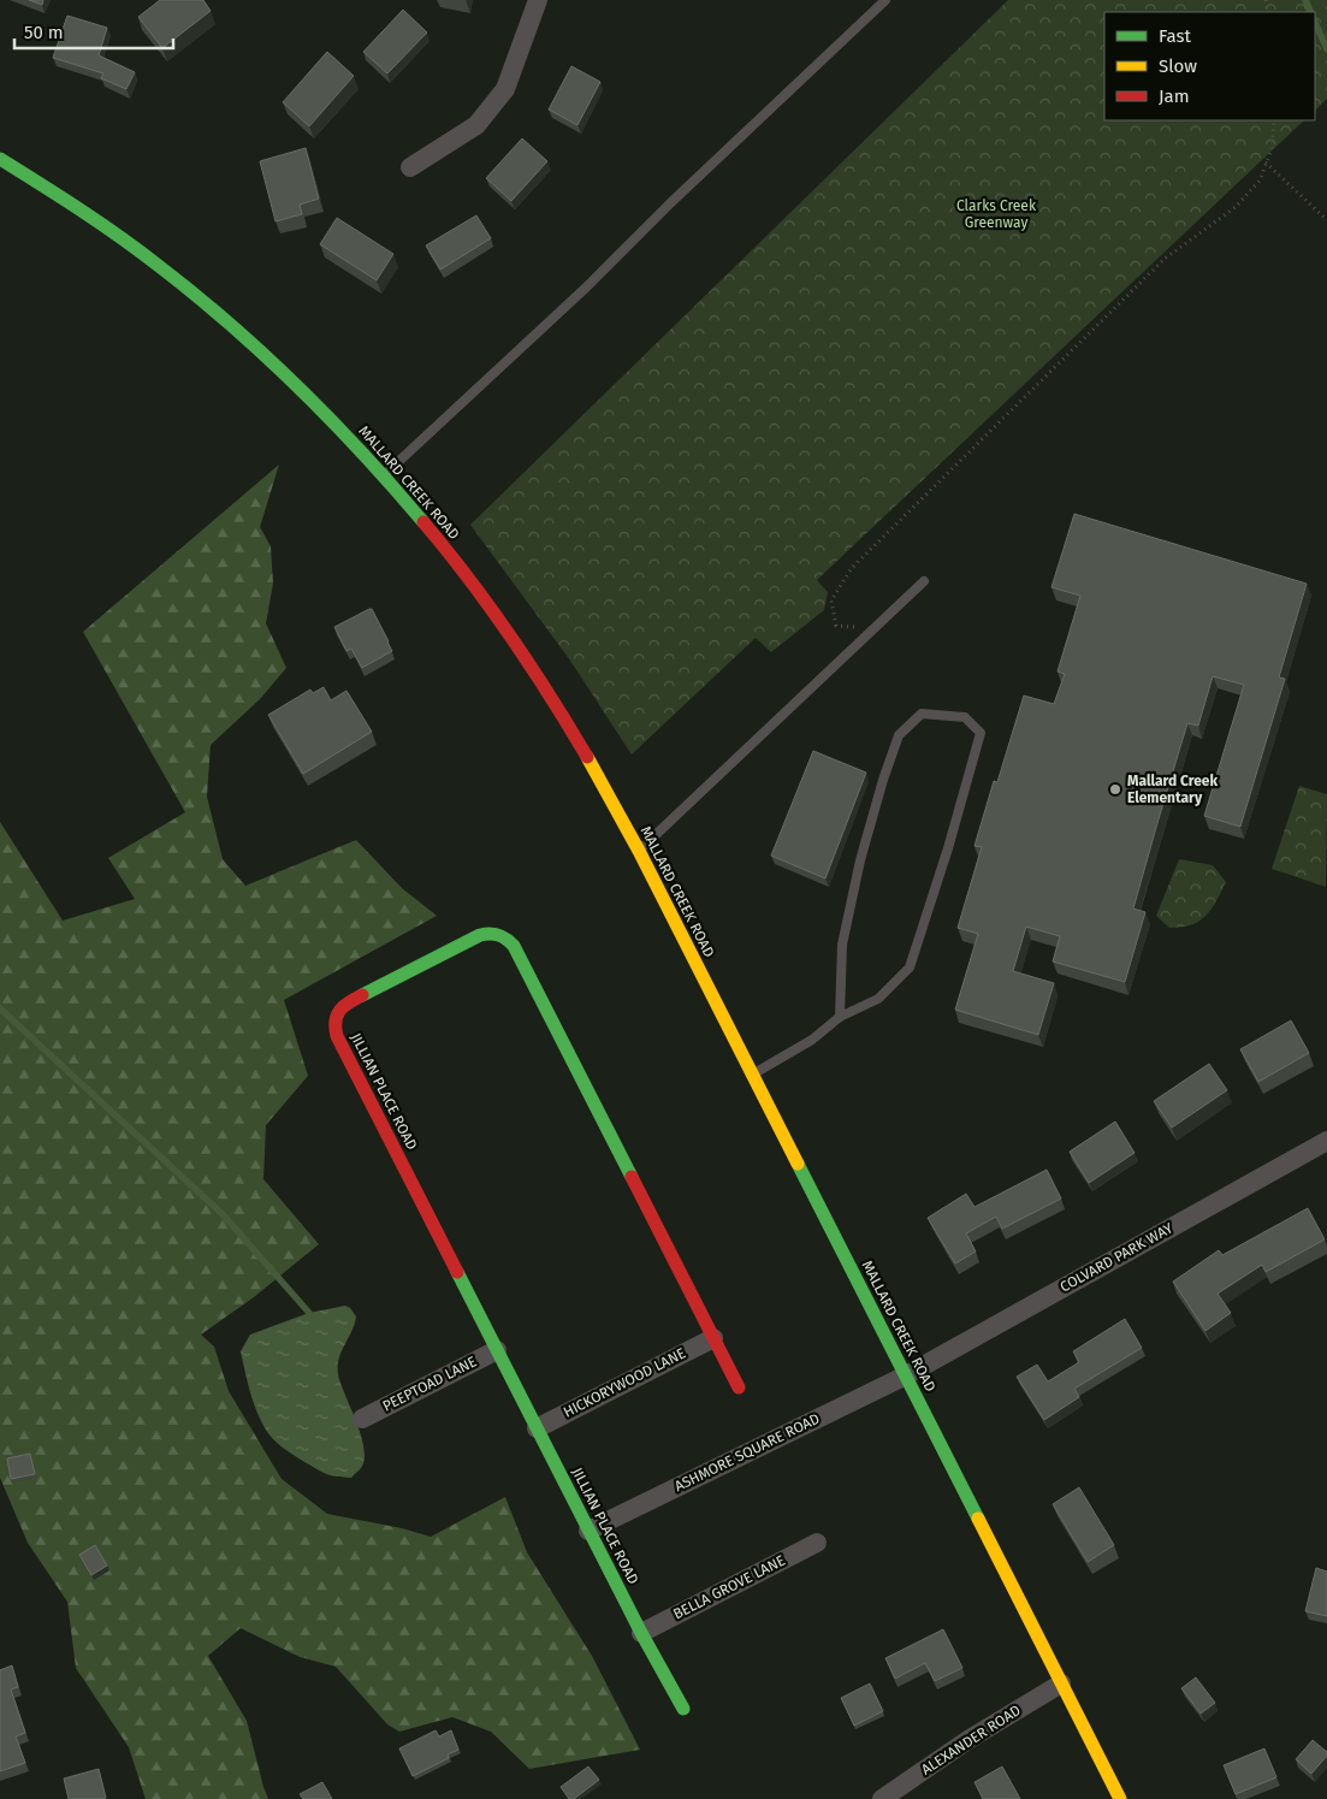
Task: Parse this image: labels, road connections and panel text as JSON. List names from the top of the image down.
{
  "streets": {
    "main road": ["MALLARD CREEK ROAD", "JILLIAN PLACE ROAD"],
    "street": [
      "COLVARD PARK WAY",
      "HICKORYWOOD LANE",
      "PEEPTOAD LANE",
      "ASHMORE SQUARE ROAD",
      "BELLA GROVE LANE",
      "ALEXANDER ROAD"
    ]
  },
  "crossings": [
    ["MALLARD CREEK ROAD", "COLVARD PARK WAY"],
    ["MALLARD CREEK ROAD", "ASHMORE SQUARE ROAD"],
    ["MALLARD CREEK ROAD", "ALEXANDER ROAD"],
    ["JILLIAN PLACE ROAD", "HICKORYWOOD LANE"],
    ["JILLIAN PLACE ROAD", "PEEPTOAD LANE"],
    ["JILLIAN PLACE ROAD", "ASHMORE SQUARE ROAD"],
    ["JILLIAN PLACE ROAD", "BELLA GROVE LANE"],
    ["COLVARD PARK WAY", "ASHMORE SQUARE ROAD"]
  ],
  "parks": ["Clarks Creek Greenway"],
  "places": ["Mallard Creek Elementary"],
  "legend": ["Fast", "Slow", "Jam"],
  "scale_bar": "50 m"
}
